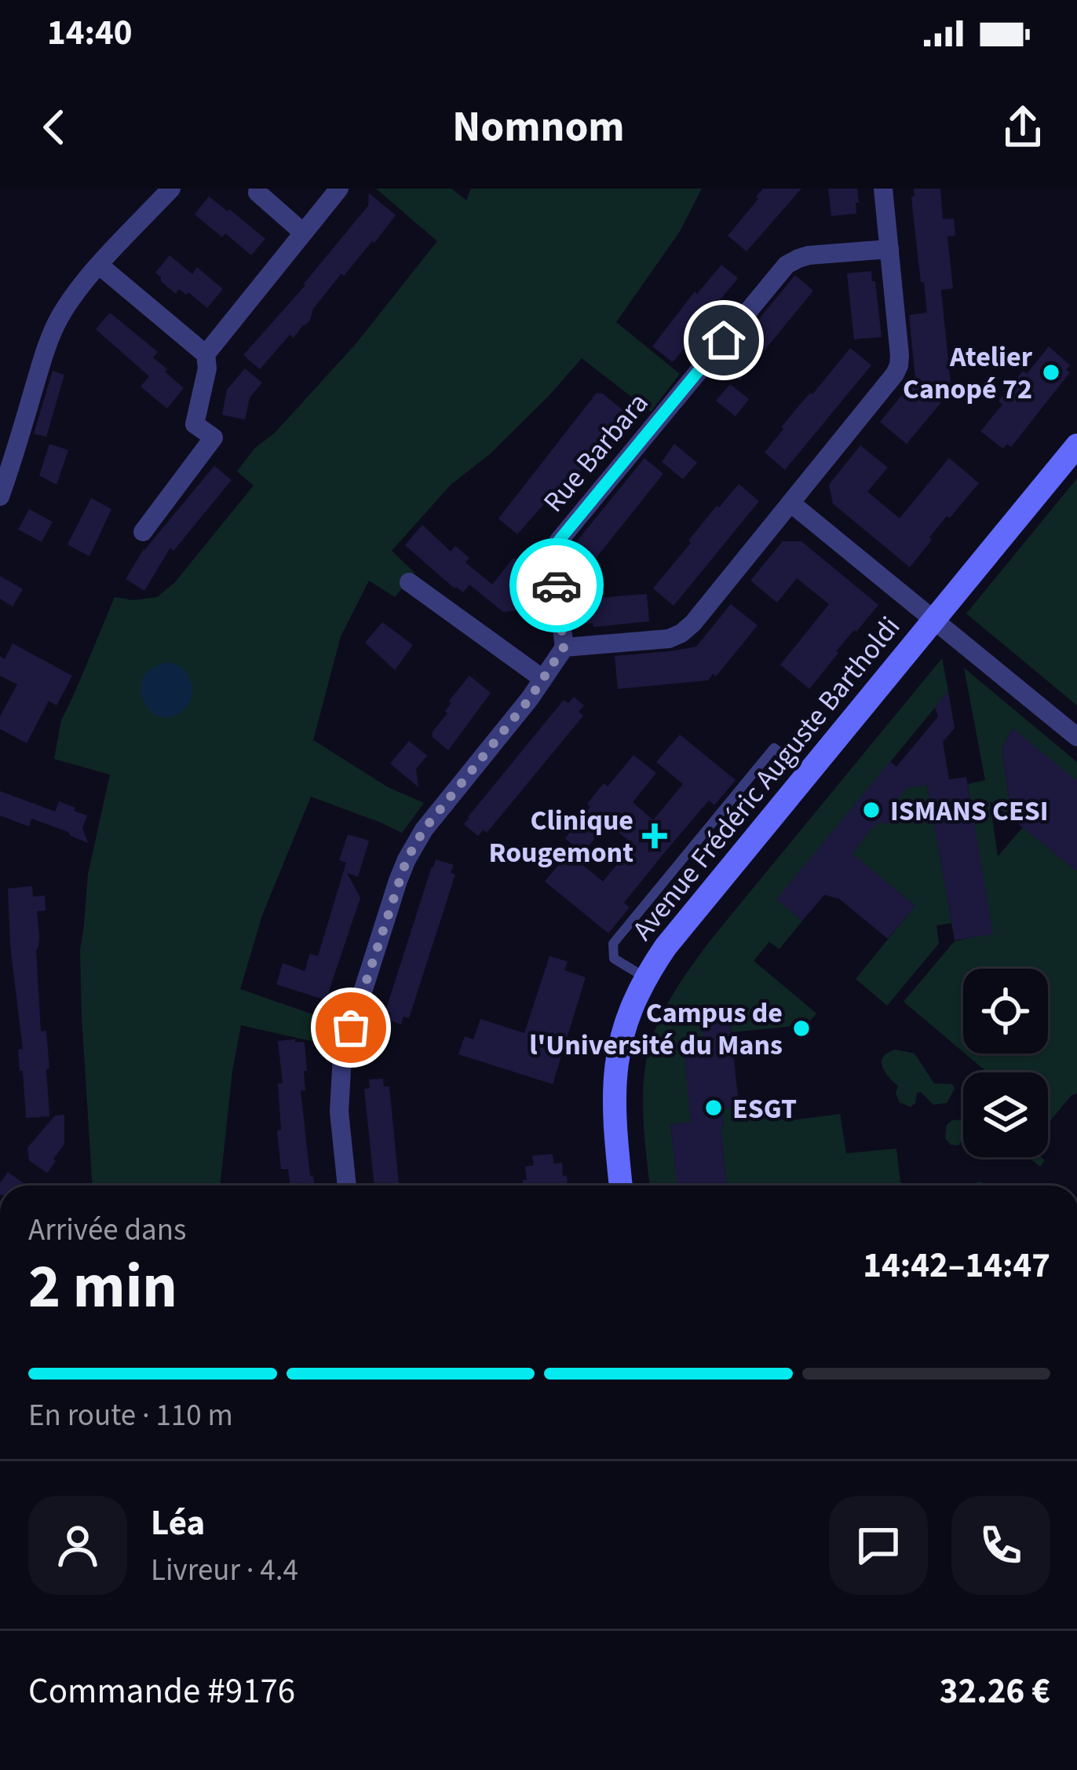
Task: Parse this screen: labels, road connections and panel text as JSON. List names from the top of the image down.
{
  "streets": {
    "street": ["Rue Barbara", "Avenue Frédéric Auguste Bartholdi"]
  },
  "places": {
    "other": [
      "Atelier Canopé 72",
      "ISMANS CESI",
      "Campus de l'Université du Mans",
      "ESGT"
    ],
    "health": ["Clinique Rougemont"]
  },
  "page": {
    "status": "14:40",
    "header": "Nomnom",
    "heading": ["2 min", "Arrivée dans", "14:42–14:47"],
    "panel": [
      "Léa",
      "Livreur · 4.4",
      "Commande #9176",
      "32.26 €"
    ],
    "bar": "En route · 110 m"
  }
}
